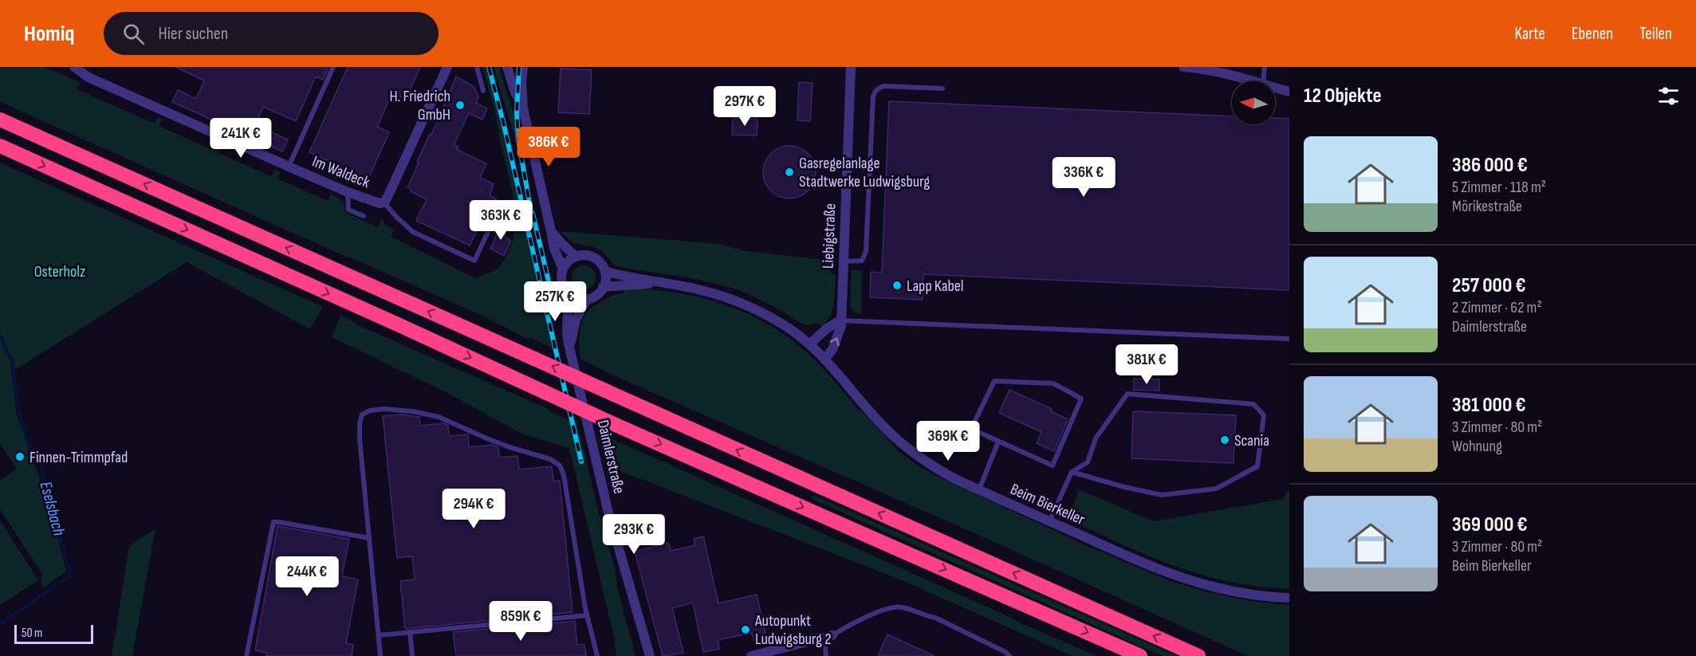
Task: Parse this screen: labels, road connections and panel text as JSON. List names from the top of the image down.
{
  "streets": {
    "street": [
      "Im Waldeck",
      "Liebigstraße",
      "Daimlerstraße",
      "Beim Bierkeller"
    ]
  },
  "crossings": [
    ["Liebigstraße", "Beim Bierkeller"],
    ["Daimlerstraße", "Beim Bierkeller"]
  ],
  "water": ["Eselsbach"],
  "parks": ["Osterholz"],
  "places": [
    "H. Friedrich GmbH",
    "Gasregelanlage Stadtwerke Ludwigsburg",
    "Lapp Kabel",
    "Scania",
    "Finnen-Trimmpfad",
    "Autopunkt Ludwigsburg 2"
  ],
  "scale_bar": "50 m",
  "north": "left",
  "page": {
    "header": "Homiq",
    "search": "Hier suchen",
    "nav": ["Karte", "Ebenen", "Teilen"],
    "heading": "12 Objekte",
    "price": [
      "297K €",
      "241K €",
      "386K €",
      "336K €",
      "363K €",
      "257K €",
      "381K €",
      "369K €",
      "294K €",
      "293K €",
      "244K €",
      "859K €"
    ],
    "list": [
      {
        "name": "386 000 €",
        "note": "5 Zimmer · 118 m² · Mörikestraße"
      },
      {
        "name": "257 000 €",
        "note": "2 Zimmer · 62 m² · Daimlerstraße"
      },
      {
        "name": "381 000 €",
        "note": "3 Zimmer · 80 m² · Wohnung"
      },
      {
        "name": "369 000 €",
        "note": "3 Zimmer · 80 m² · Beim Bierkeller"
      }
    ],
    "scale": "50 m"
  }
}
